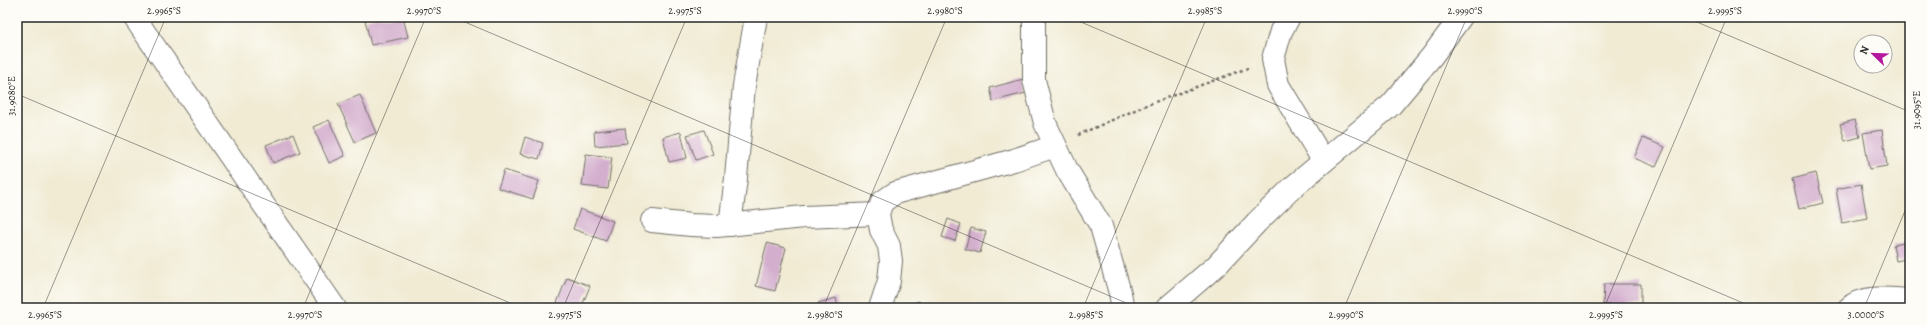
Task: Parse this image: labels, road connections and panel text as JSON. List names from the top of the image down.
{
  "north": "top left",
  "coordinates": [
    "2.9965°S",
    "2.9970°S",
    "2.9975°S",
    "2.9980°S",
    "2.9985°S",
    "2.9990°S",
    "2.9995°S",
    "31.9080°E",
    "31.9095°E",
    "3.0000°S"
  ]
}
